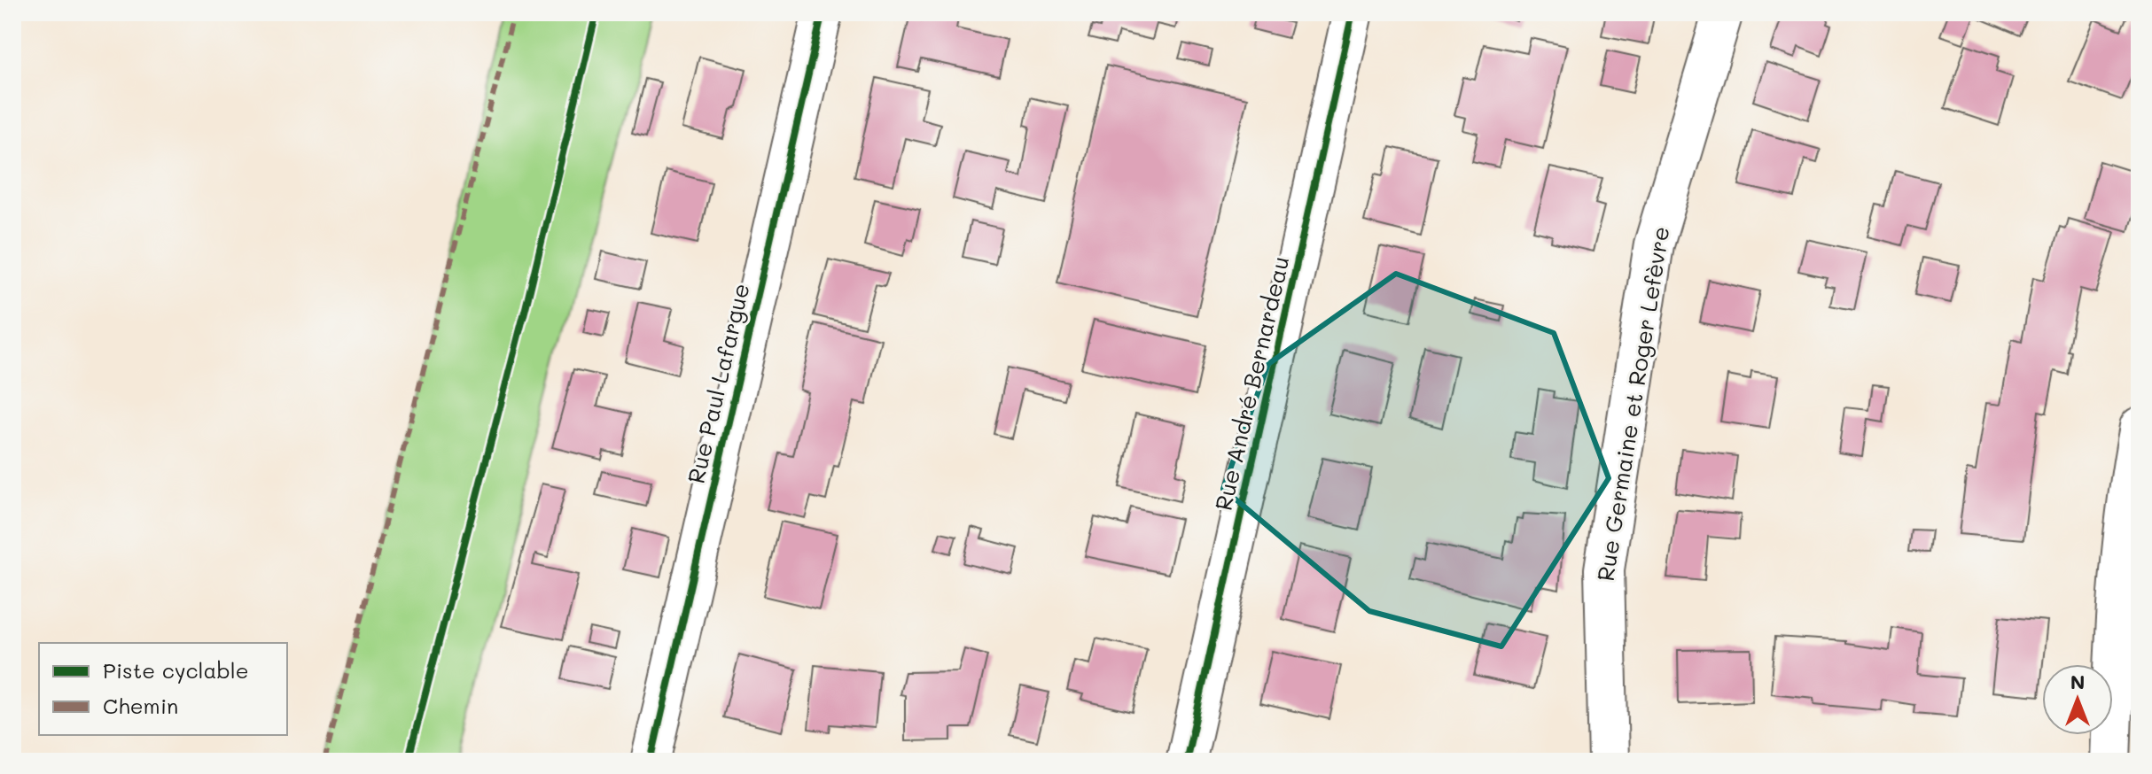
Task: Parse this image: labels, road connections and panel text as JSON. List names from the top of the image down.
{
  "streets": {
    "street": ["Rue Paul Lafargue", "Rue André Bernardeau", "Rue Germaine et Roger Lefèvre"]
  },
  "legend": ["Piste cyclable", "Chemin"],
  "north": "top"
}
